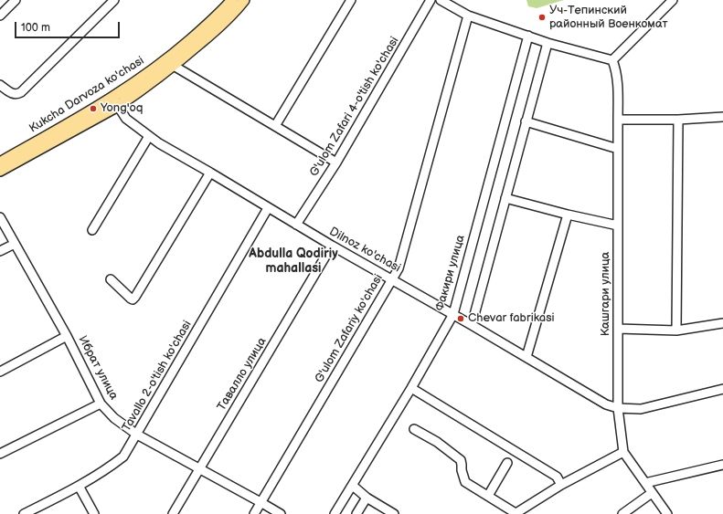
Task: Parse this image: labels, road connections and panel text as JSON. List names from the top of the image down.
{
  "streets": {
    "main road": ["Kukcha Darvoza ko'chasi"],
    "street": [
      "G'ulom Zafari 4-o'tish ko'chasi",
      "Dilnoz ko'chasi",
      "Факири улица",
      "Кашгари улица",
      "G'ulom Zafariy ko'chasi",
      "Ибрат улица",
      "Тавалло улица",
      "Tavallo 2-o'tish ko'chasi"
    ]
  },
  "crossings": [
    ["Kukcha Darvoza ko'chasi", "Dilnoz ko'chasi"],
    ["G'ulom Zafari 4-o'tish ko'chasi", "Dilnoz ko'chasi"],
    ["Dilnoz ko'chasi", "Факири улица"],
    ["Dilnoz ko'chasi", "Кашгари улица"],
    ["Dilnoz ko'chasi", "G'ulom Zafariy ko'chasi"],
    ["Dilnoz ko'chasi", "Тавалло улица"],
    ["Dilnoz ko'chasi", "Tavallo 2-o'tish ko'chasi"],
    ["G'ulom Zafariy ko'chasi", "Ибрат улица"],
    ["Ибрат улица", "Тавалло улица"],
    ["Ибрат улица", "Tavallo 2-o'tish ko'chasi"]
  ],
  "districts": ["Abdulla Qodiriy mahallasi"],
  "places": ["Уч-Тепинский районный Военкомат", "Yong'oq", "Chevar fabrikasi"],
  "scale_bar": "100 m"
}
